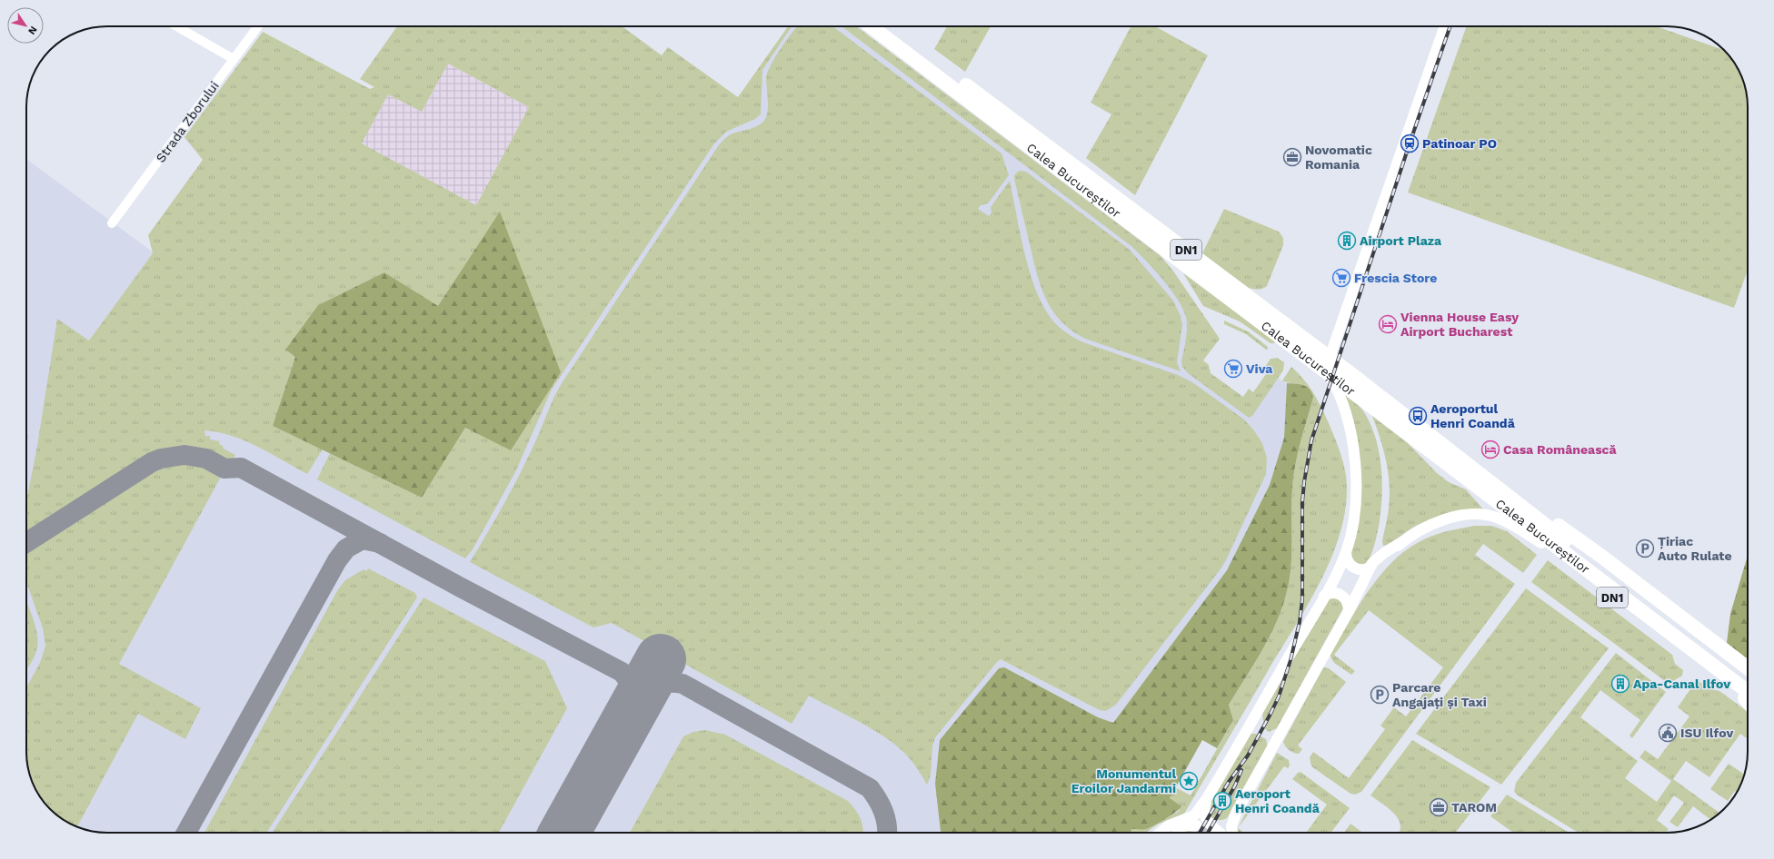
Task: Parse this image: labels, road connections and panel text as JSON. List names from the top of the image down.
{
  "streets": {
    "highway": ["Calea Bucureștilor", "DN1"],
    "street": ["Strada Zborului"]
  },
  "crossings": [
    ["Calea Bucureștilor", "DN1"]
  ],
  "places": {
    "station": ["Patinoar PO"],
    "office": ["Novomatic Romania", "TAROM"],
    "building": ["Airport Plaza", "Apa-Canal Ilfov", "Aeroport Henri Coandă"],
    "supermarket": ["Frescia Store", "Viva"],
    "hotel": ["Vienna House Easy Airport Bucharest", "Casa Românească"],
    "bus stop": ["Aeroportul Henri Coandă"],
    "parking": ["Țiriac Auto Rulate", "Parcare Angajați și Taxi"],
    "public building": ["ISU Ilfov"],
    "place": ["Monumentul Eroilor Jandarmi"]
  },
  "north": "bottom right"
}
